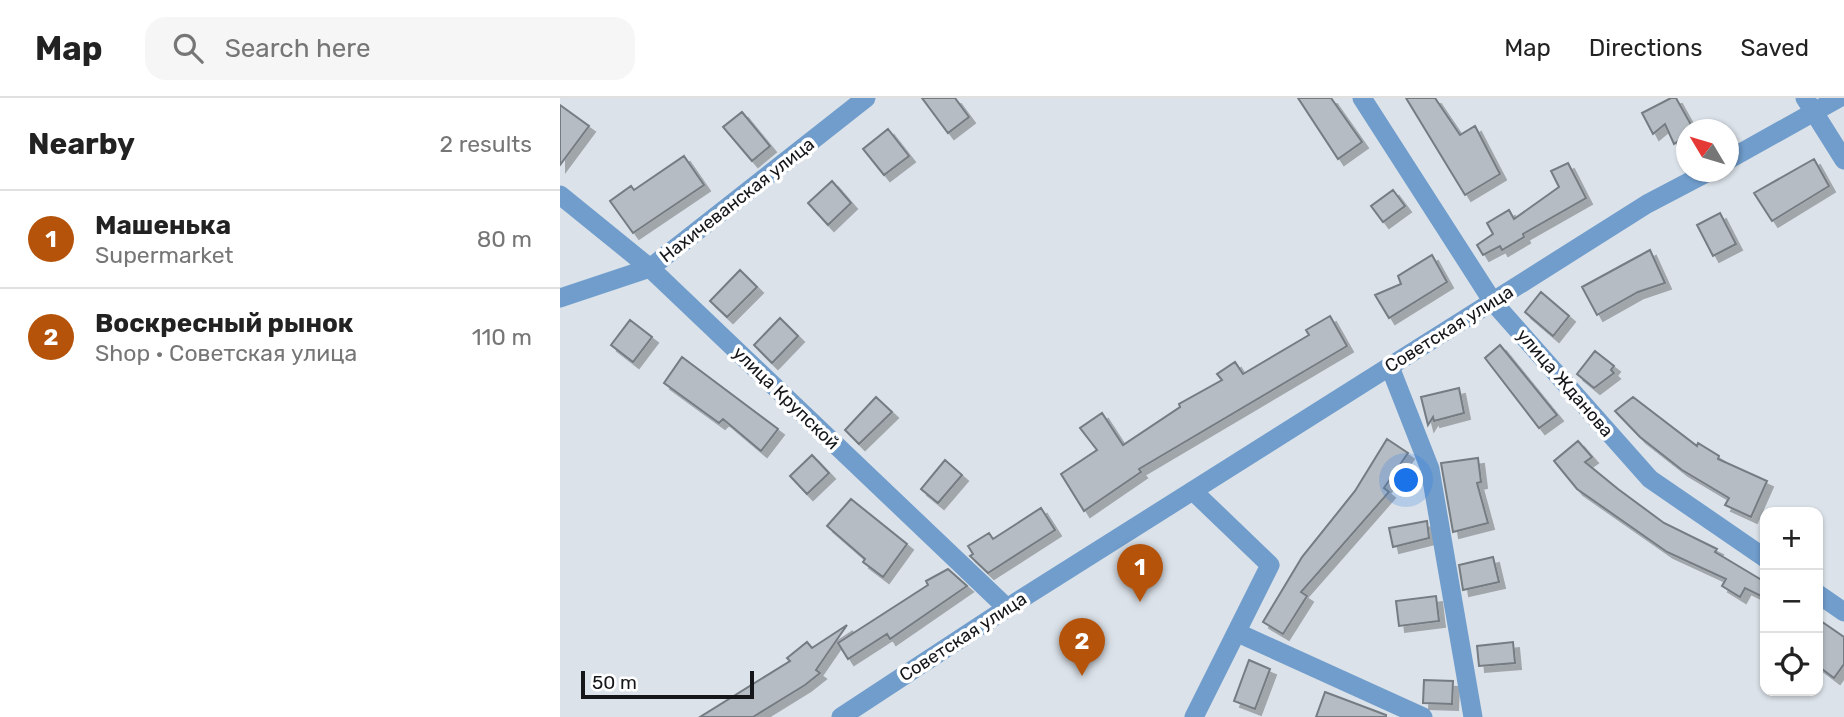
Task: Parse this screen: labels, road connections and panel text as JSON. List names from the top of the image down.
{
  "streets": {
    "street": [
      "Нахичеванская улица",
      "Советская улица",
      "улица Жданова",
      "улица Крупской"
    ]
  },
  "crossings": [
    ["Нахичеванская улица", "улица Крупской"],
    ["Советская улица", "улица Жданова"],
    ["Советская улица", "улица Крупской"]
  ],
  "scale_bar": "50 m",
  "north": "top left",
  "page": {
    "header": "Map",
    "search": "Search here",
    "nav": ["Map", "Directions", "Saved"],
    "heading": ["Nearby", "2 results"],
    "list": [
      {
        "mark": "1",
        "name": "Машенька",
        "note": "Supermarket",
        "value": "80 m"
      },
      {
        "mark": "2",
        "name": "Воскресный рынок",
        "note": "Shop · Советская улица",
        "value": "110 m"
      }
    ],
    "map_buttons": ["+", "−"],
    "pins": ["1", "2"],
    "scale": "50 m"
  }
}
